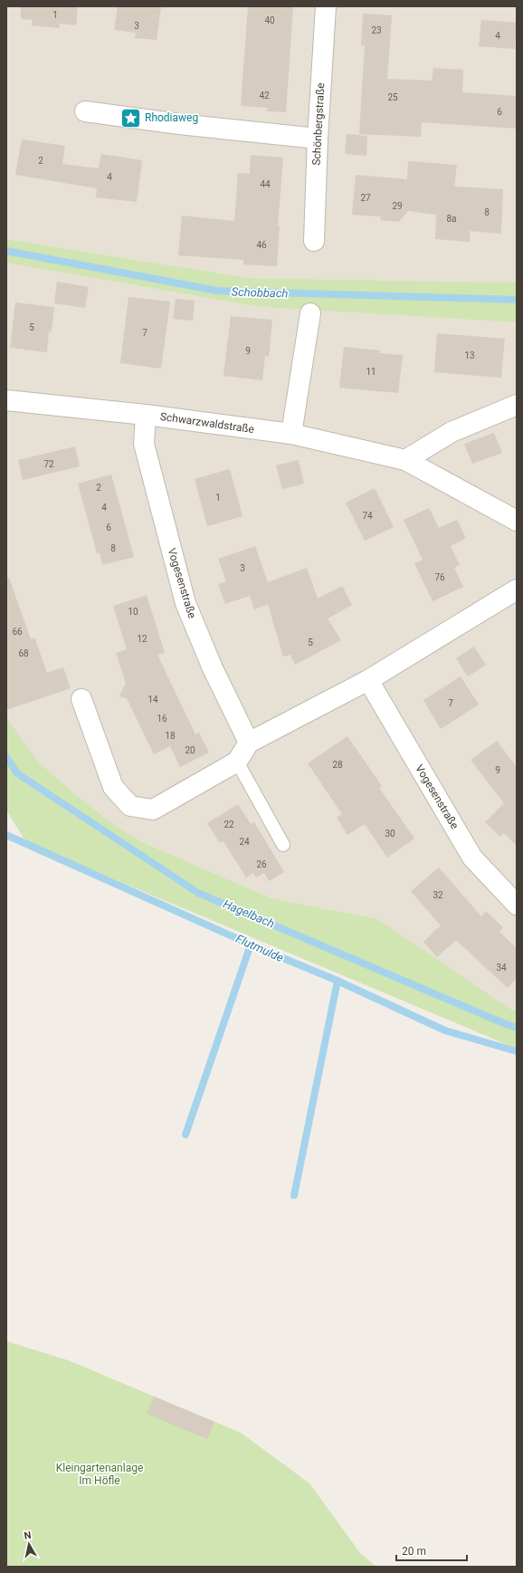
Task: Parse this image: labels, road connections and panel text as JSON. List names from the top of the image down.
{
  "streets": {
    "street": ["Schönbergstraße", "Schwarzwaldstraße", "Vogesenstraße"]
  },
  "crossings": [
    ["Schwarzwaldstraße", "Vogesenstraße"]
  ],
  "water": ["Schobbach", "Hagelbach", "Flutmulde"],
  "parks": ["Kleingartenanlage Im Höfle"],
  "places": {
    "place": ["Rhodiaweg"]
  },
  "house_numbers": [
    "1",
    "40",
    "3",
    "23",
    "4",
    "42",
    "25",
    "6",
    "2",
    "4",
    "44",
    "27",
    "29",
    "8",
    "8a",
    "46",
    "5",
    "7",
    "9",
    "13",
    "11",
    "72",
    "2",
    "1",
    "4",
    "74",
    "6",
    "8",
    "3",
    "76",
    "10",
    "66",
    "12",
    "5",
    "68",
    "14",
    "7",
    "16",
    "18",
    "20",
    "28",
    "9",
    "22",
    "30",
    "24",
    "26",
    "32",
    "34"
  ],
  "scale_bar": "20 m",
  "north": "top"
}
